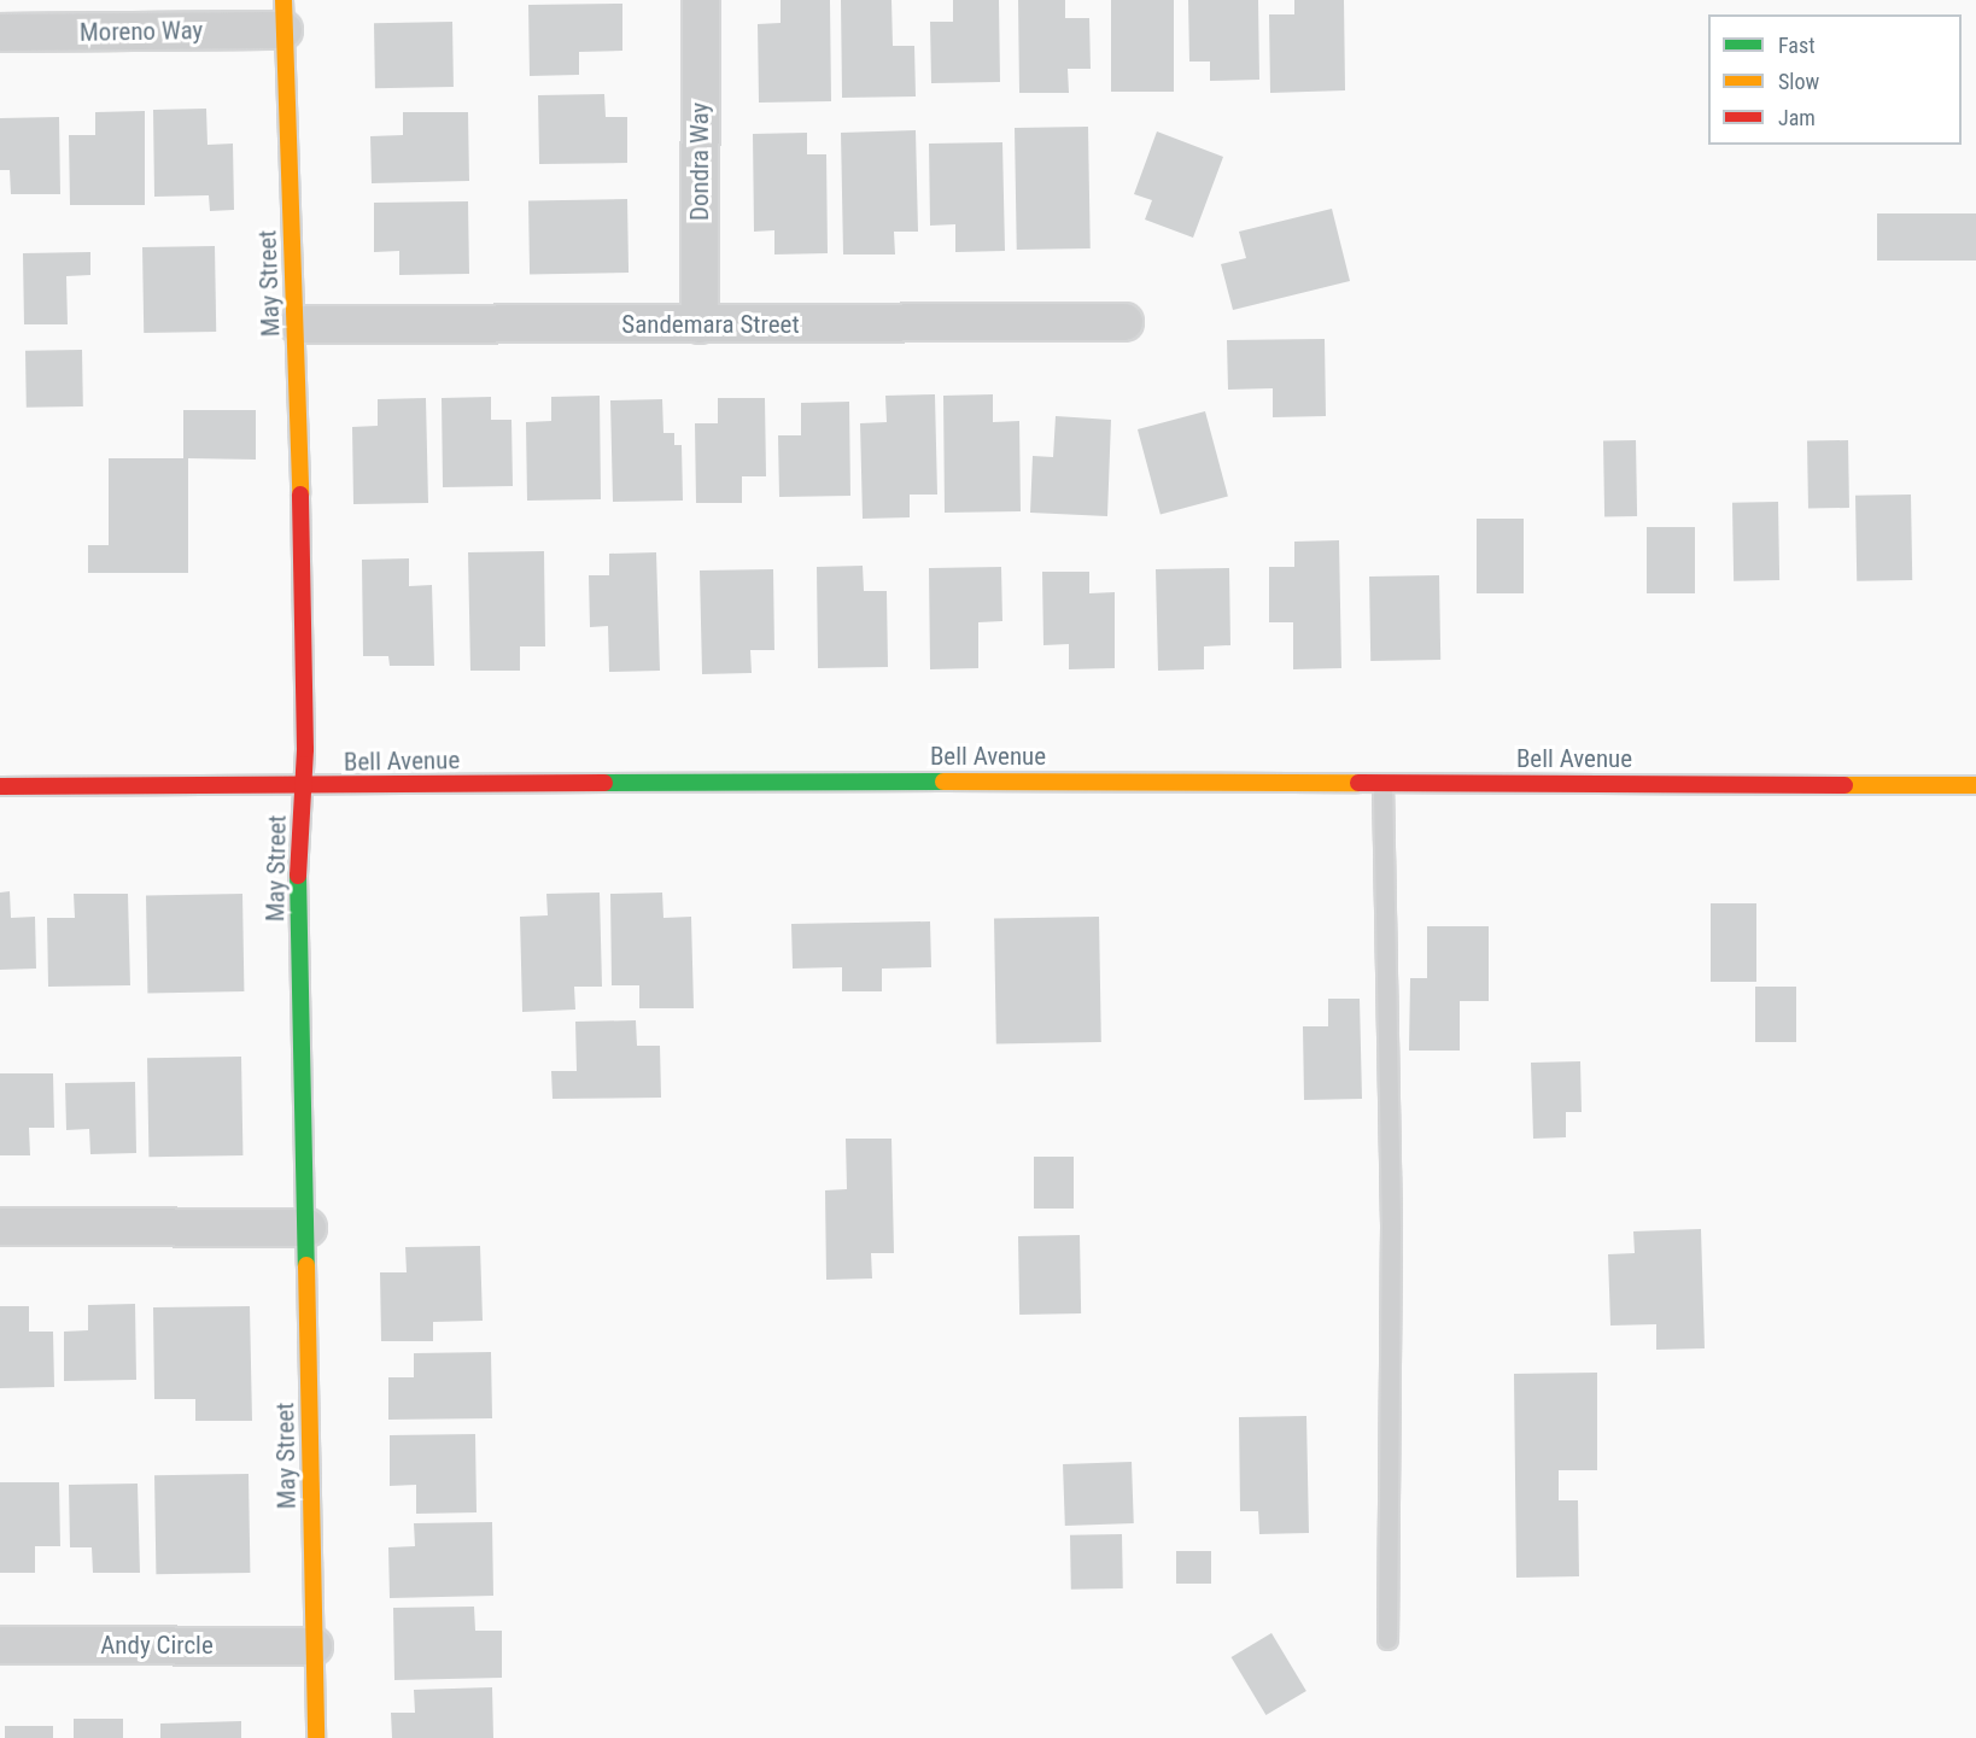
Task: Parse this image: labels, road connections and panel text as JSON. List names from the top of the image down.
{
  "streets": {
    "main road": ["May Street", "Bell Avenue"],
    "street": [
      "Moreno Way",
      "Dondra Way",
      "Sandemara Street",
      "Andy Circle"
    ]
  },
  "crossings": [
    ["Moreno Way", "May Street"],
    ["Dondra Way", "Sandemara Street"],
    ["May Street", "Sandemara Street"],
    ["May Street", "Bell Avenue"],
    ["May Street", "Andy Circle"]
  ],
  "legend": ["Fast", "Slow", "Jam"]
}
